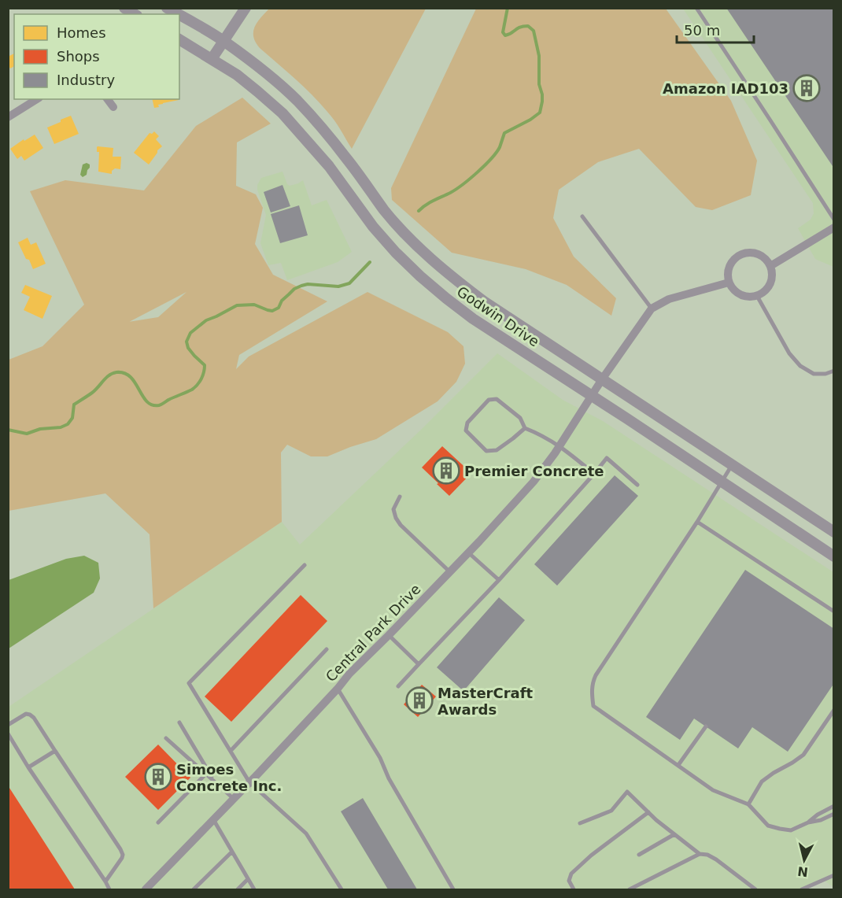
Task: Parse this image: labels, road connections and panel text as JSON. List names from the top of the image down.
{
  "streets": {
    "street": ["Godwin Drive", "Central Park Drive"]
  },
  "crossings": [
    ["Godwin Drive", "Central Park Drive"]
  ],
  "places": {
    "building": [
      "Amazon IAD103",
      "Premier Concrete",
      "MasterCraft Awards",
      "Simoes Concrete Inc."
    ]
  },
  "legend": ["Homes", "Shops", "Industry"],
  "scale_bar": "50 m",
  "north": "bottom"
}
